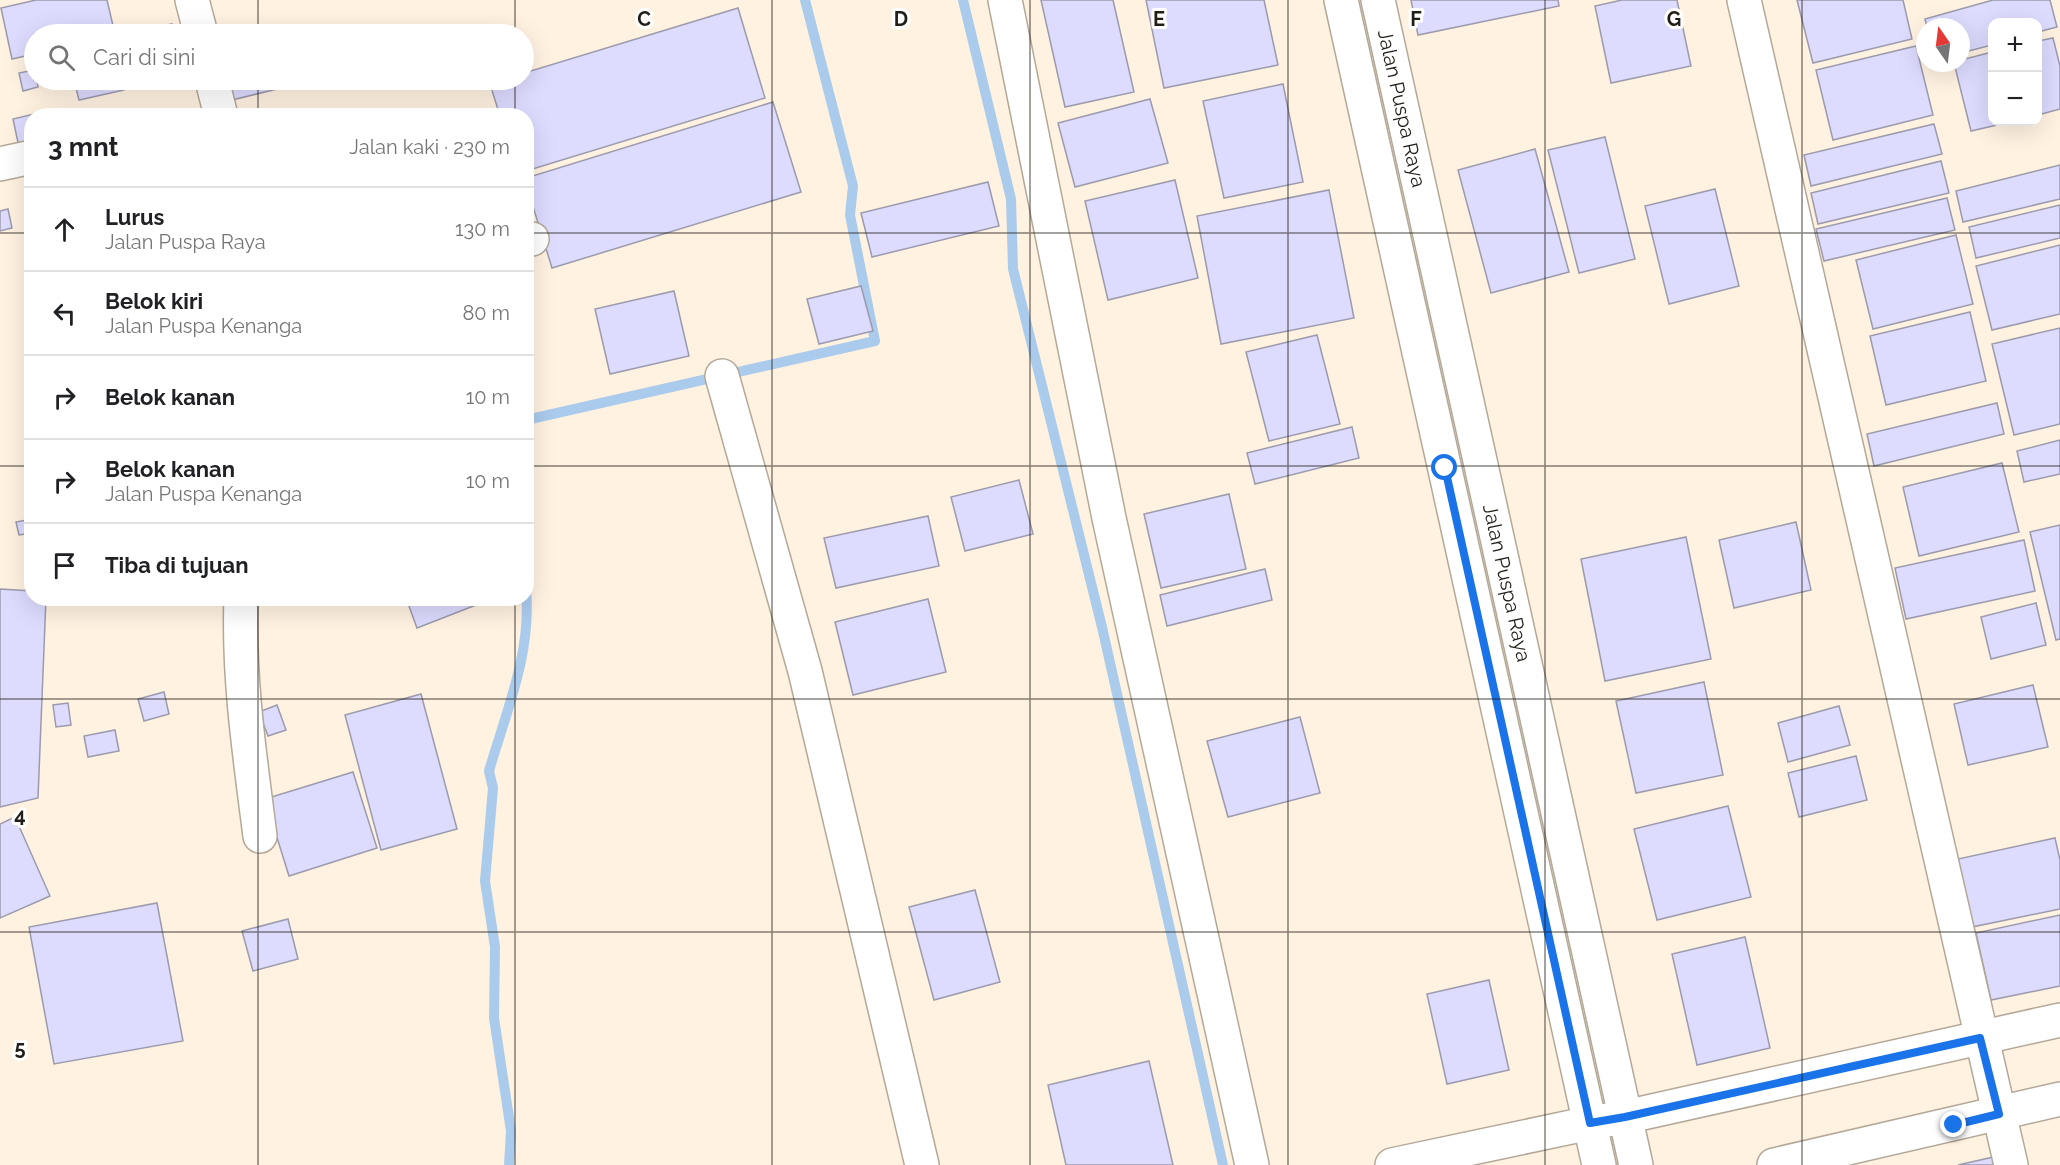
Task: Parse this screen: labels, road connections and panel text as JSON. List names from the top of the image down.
{
  "streets": {
    "street": ["Jalan Puspa Raya"]
  },
  "north": "top",
  "page": {
    "map_buttons": ["+", "−"],
    "search": "Cari di sini",
    "heading": ["3 mnt", "Jalan kaki · 230 m"],
    "list": [
      ["Lurus", "Jalan Puspa Raya", "130 m"],
      ["Belok kiri", "Jalan Puspa Kenanga", "80 m"],
      ["Belok kanan", "10 m"],
      ["Belok kanan", "Jalan Puspa Kenanga", "10 m"],
      "Tiba di tujuan"
    ]
  },
  "grid": {
    "columns": [
      "C",
      "D",
      "E",
      "F",
      "G"
    ],
    "rows": ["4", "5"]
  }
}
